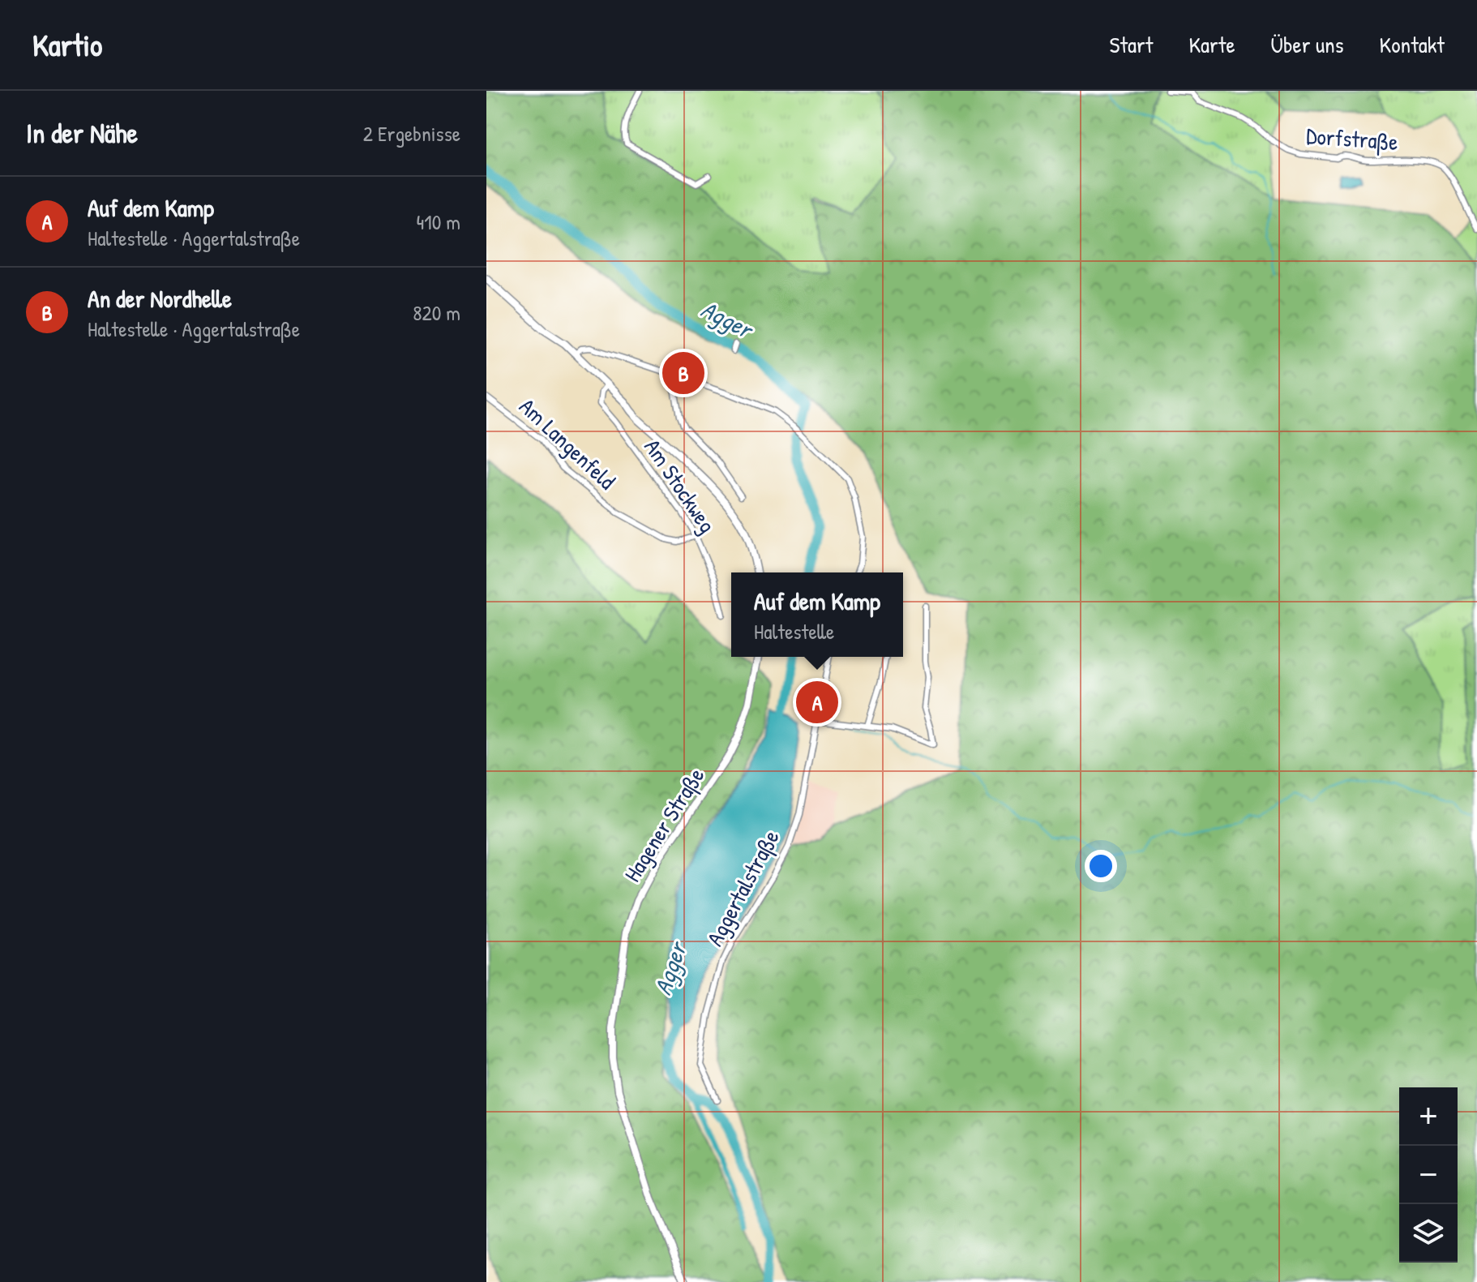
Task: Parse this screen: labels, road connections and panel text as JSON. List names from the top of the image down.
{
  "streets": {
    "main road": ["Hagener Straße"],
    "street": [
      "Dorfstraße",
      "Am Langenfeld",
      "Am Stockweg",
      "Aggertalstraße"
    ]
  },
  "crossings": [
    ["Am Langenfeld", "Am Stockweg"]
  ],
  "water": ["Agger"],
  "page": {
    "header": "Kartio",
    "nav": [
      "Start",
      "Karte",
      "Über uns",
      "Kontakt"
    ],
    "heading": ["In der Nähe", "2 Ergebnisse"],
    "list": [
      {
        "mark": "A",
        "name": "Auf dem Kamp",
        "note": "Haltestelle · Aggertalstraße",
        "value": "410 m"
      },
      {
        "mark": "B",
        "name": "An der Nordhelle",
        "note": "Haltestelle · Aggertalstraße",
        "value": "820 m"
      }
    ],
    "pins": ["B", "A"],
    "popup": ["Auf dem Kamp", "Haltestelle"],
    "map_buttons": ["+", "−"]
  }
}
